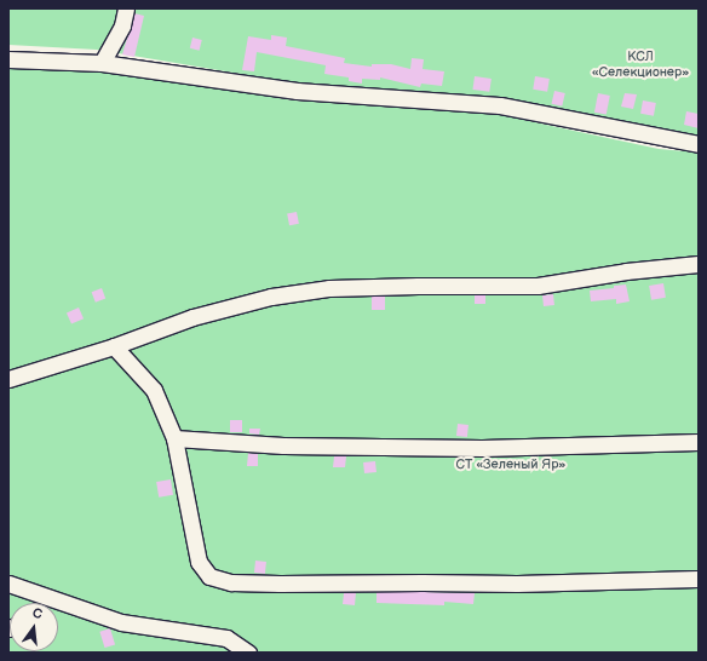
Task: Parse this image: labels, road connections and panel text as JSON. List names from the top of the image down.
{
  "parks": ["КСЛ «Селекционер»", "СТ «Зеленый Яр»"],
  "north": "top"
}
